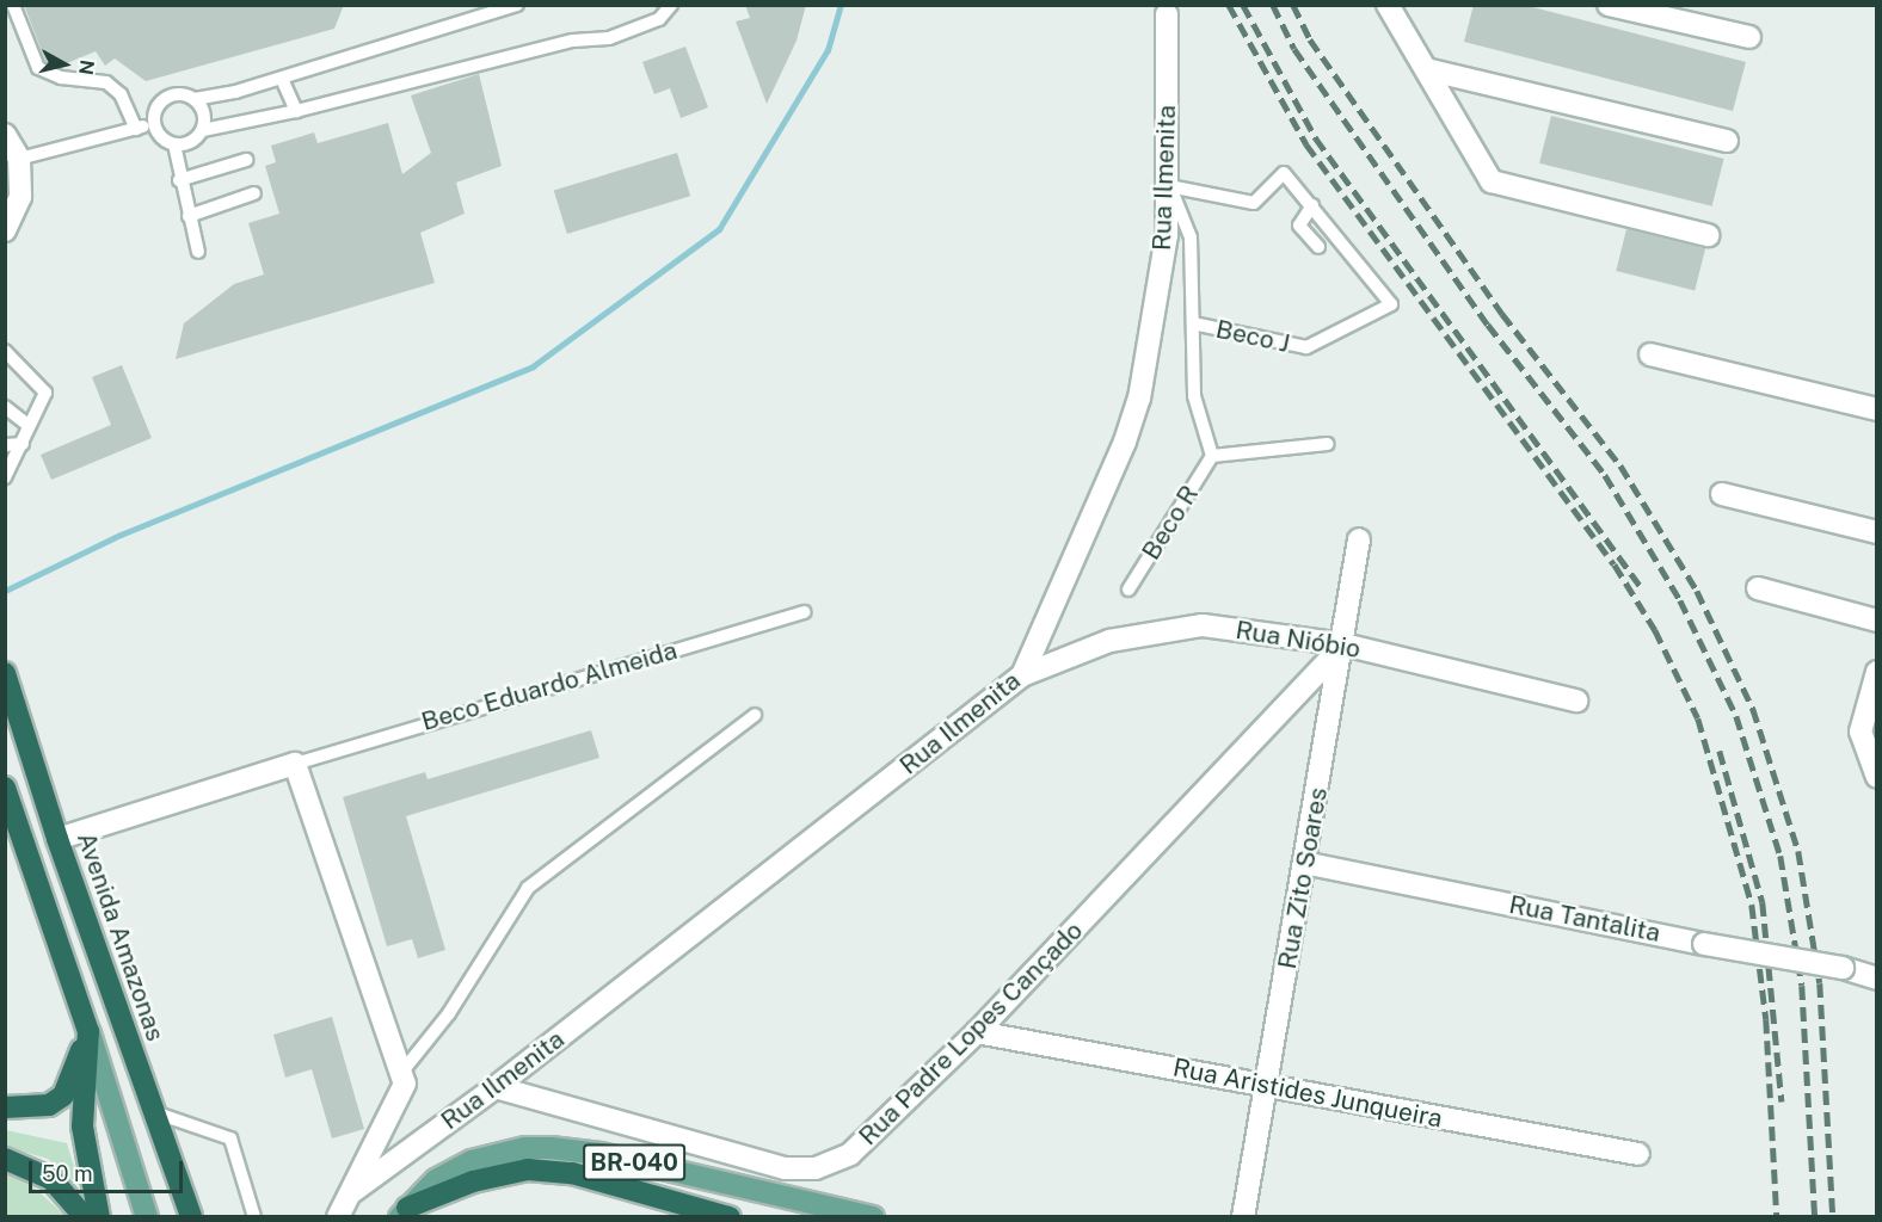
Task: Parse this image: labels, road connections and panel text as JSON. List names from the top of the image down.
{
  "streets": {
    "highway": ["Avenida Amazonas"],
    "main road": ["BR-040"],
    "street": [
      "Rua Ilmenita",
      "Rua Nióbio",
      "Rua Zito Soares",
      "Rua Tantalita",
      "Rua Padre Lopes Cançado",
      "Rua Aristides Junqueira"
    ],
    "lane": ["Beco J", "Beco R", "Beco Eduardo Almeida"]
  },
  "crossings": [
    ["Rua Ilmenita", "Rua Nióbio"],
    ["Rua Ilmenita", "Rua Padre Lopes Cançado"],
    ["Rua Nióbio", "Rua Zito Soares"],
    ["Rua Nióbio", "Rua Padre Lopes Cançado"],
    ["Rua Zito Soares", "Rua Tantalita"],
    ["Rua Zito Soares", "Rua Padre Lopes Cançado"],
    ["Rua Zito Soares", "Rua Aristides Junqueira"],
    ["Rua Padre Lopes Cançado", "Rua Aristides Junqueira"]
  ],
  "scale_bar": "50 m",
  "north": "right"
}
